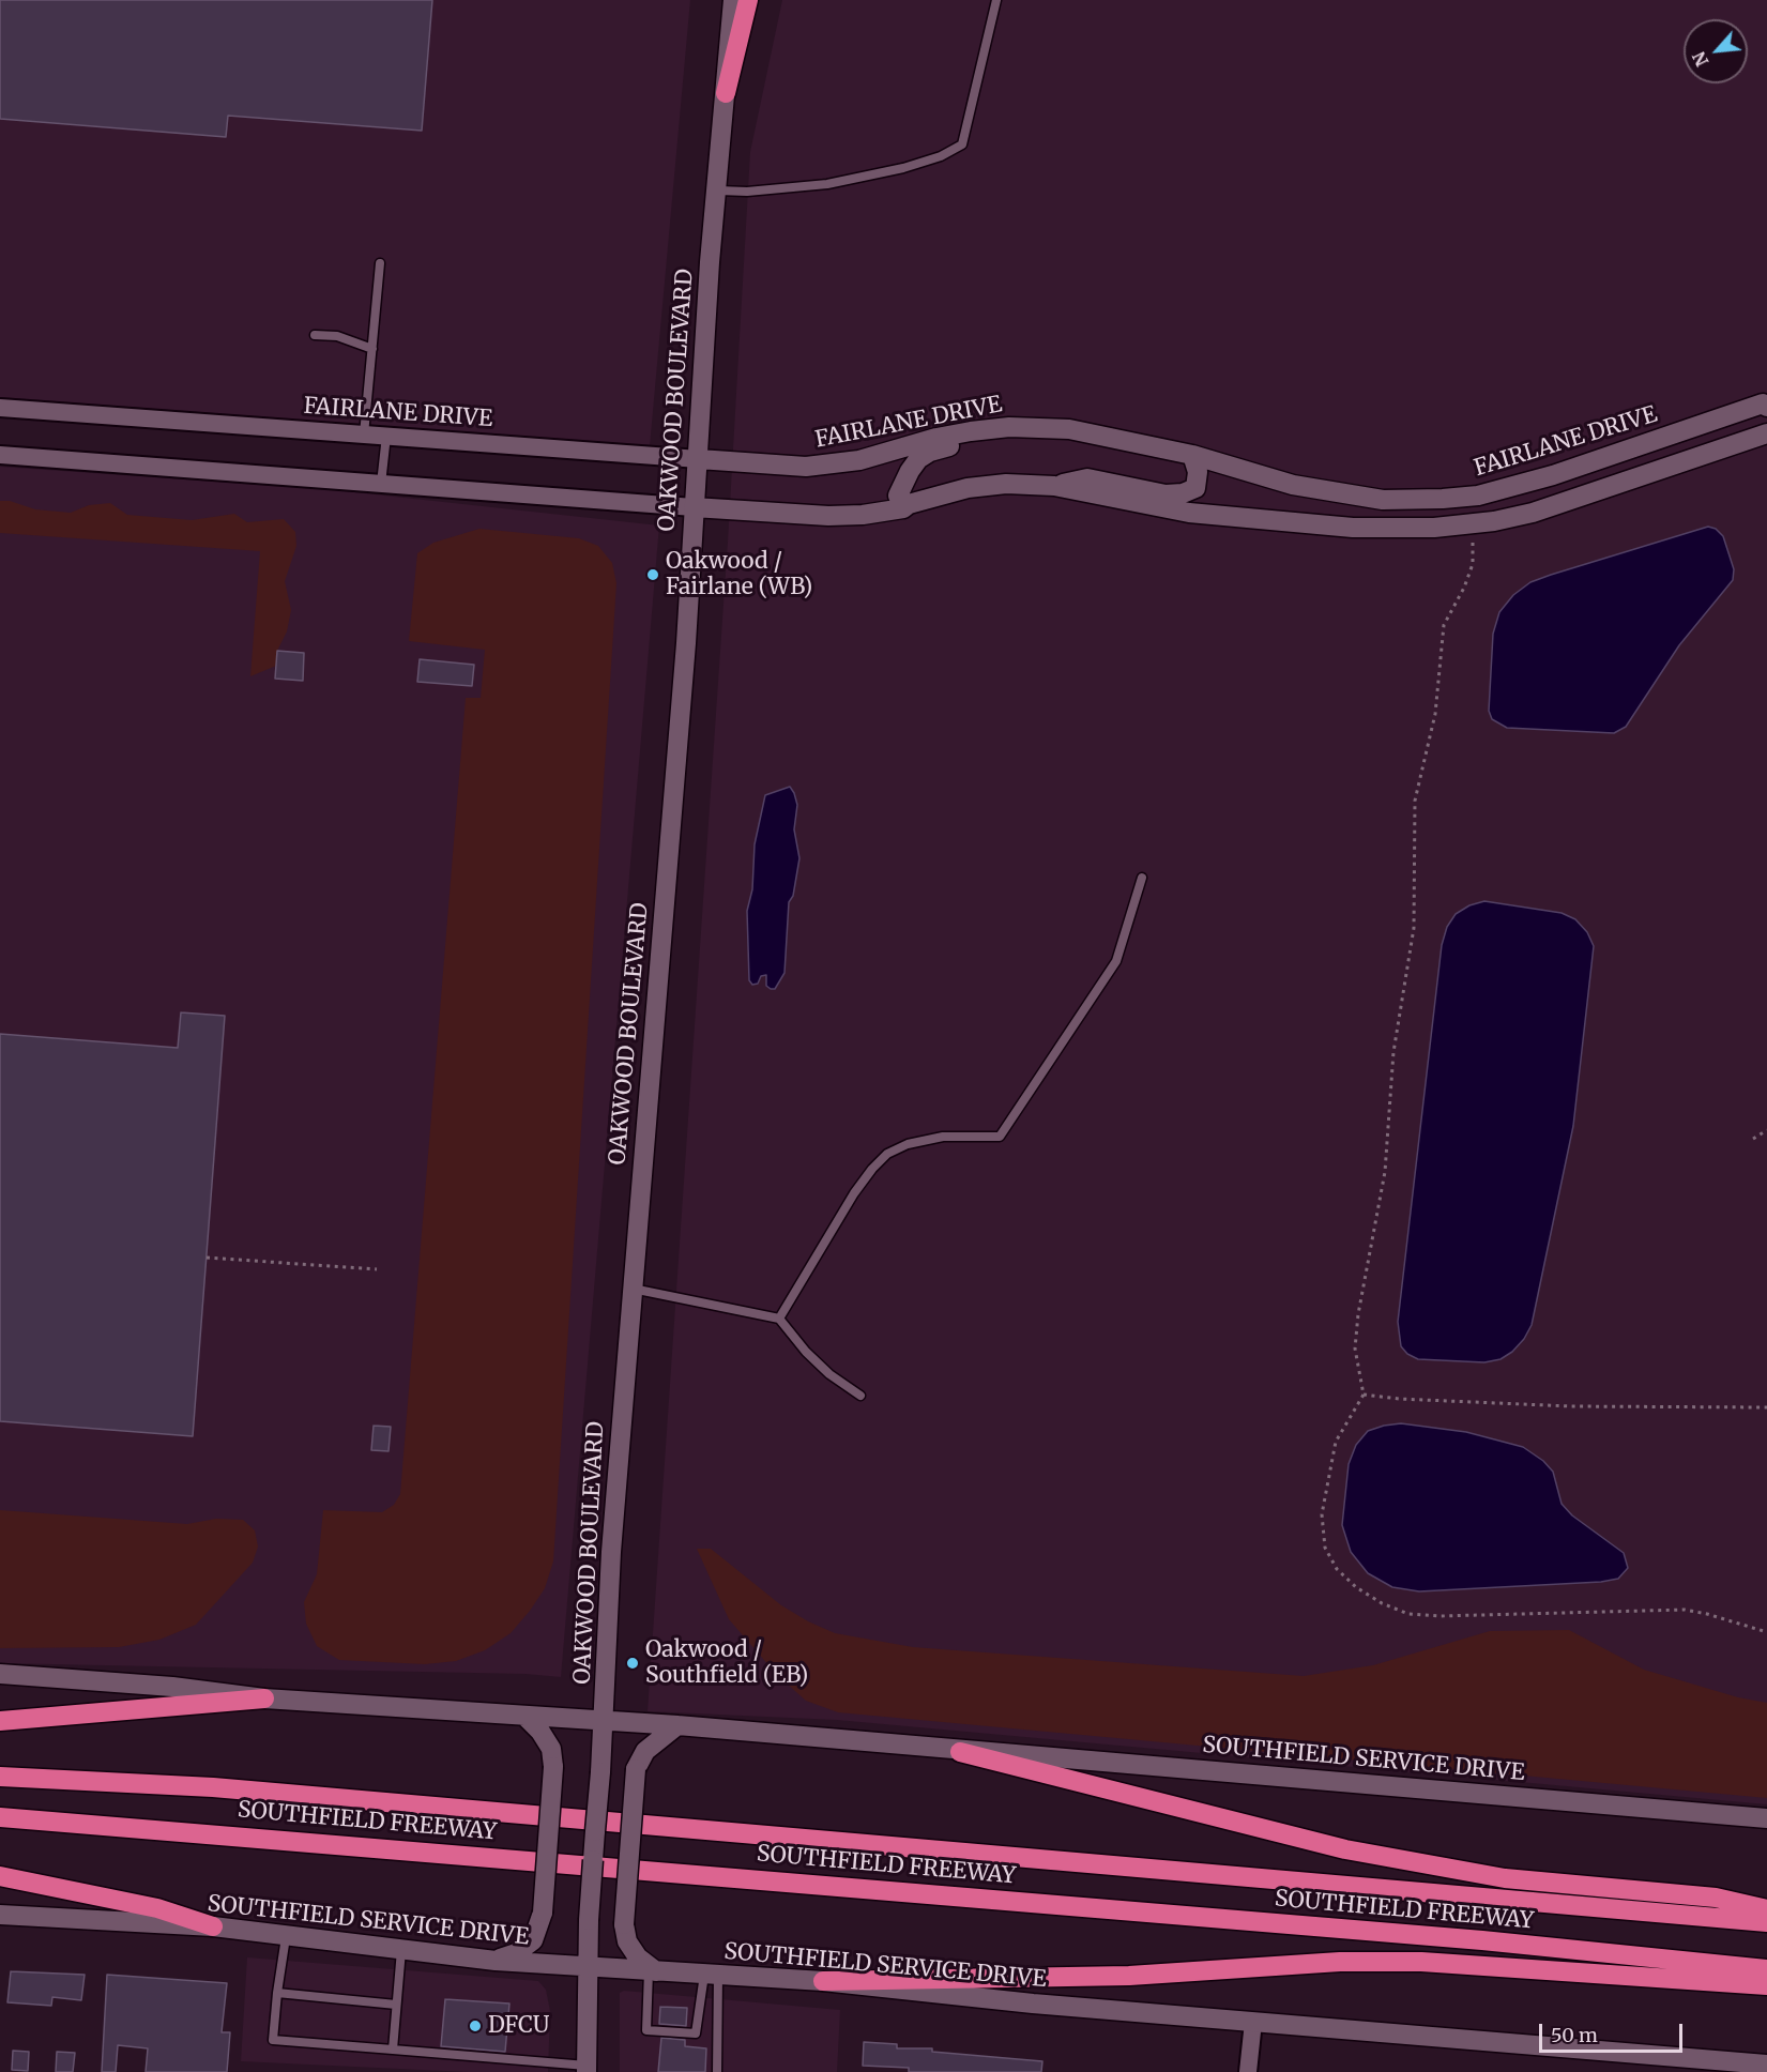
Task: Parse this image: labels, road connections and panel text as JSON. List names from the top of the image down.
{
  "streets": {
    "highway": ["SOUTHFIELD FREEWAY"],
    "main road": ["OAKWOOD BOULEVARD", "FAIRLANE DRIVE", "SOUTHFIELD SERVICE DRIVE"]
  },
  "crossings": [
    ["OAKWOOD BOULEVARD", "FAIRLANE DRIVE"],
    ["OAKWOOD BOULEVARD", "SOUTHFIELD SERVICE DRIVE"]
  ],
  "places": ["Oakwood / Fairlane (WB)", "Oakwood / Southfield (EB)", "DFCU"],
  "scale_bar": "50 m",
  "north": "bottom left"
}
